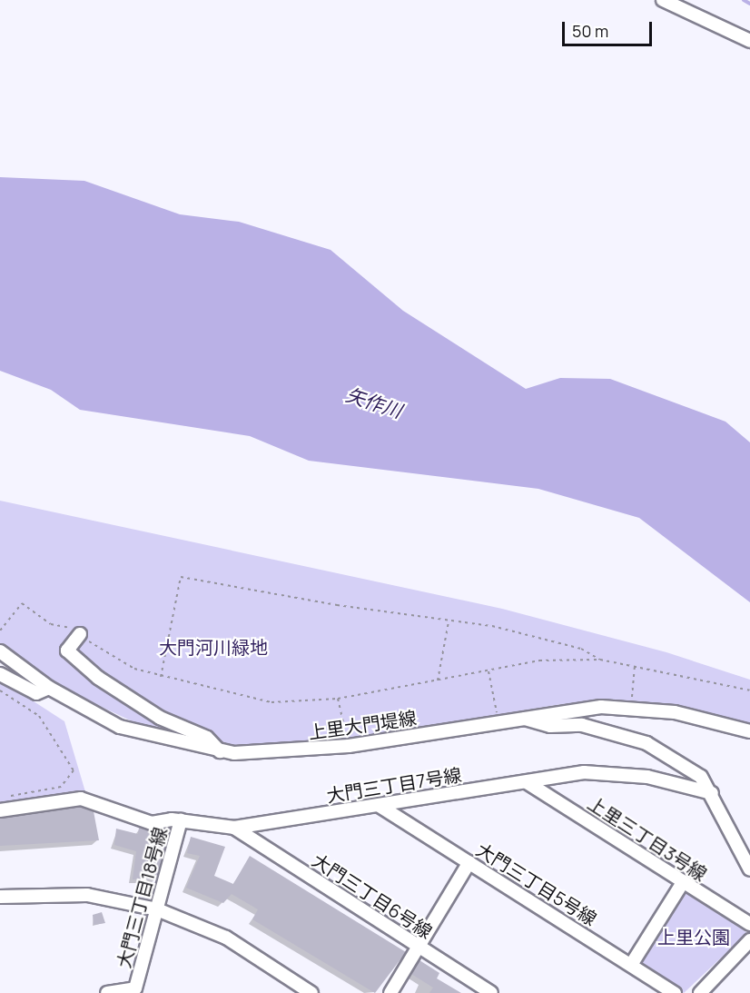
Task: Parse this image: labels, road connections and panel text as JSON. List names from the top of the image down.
{
  "streets": {
    "street": [
      "上里大門堤線",
      "大門三丁目7号線",
      "上里三丁目3号線",
      "大門三丁目5号線",
      "大門三丁目6号線",
      "大門三丁目18号線"
    ]
  },
  "crossings": [
    ["大門三丁目7号線", "上里三丁目3号線"],
    ["大門三丁目7号線", "大門三丁目5号線"],
    ["大門三丁目7号線", "大門三丁目6号線"],
    ["大門三丁目7号線", "大門三丁目18号線"]
  ],
  "water": ["矢作川"],
  "parks": ["大門河川緑地", "上里公園"],
  "scale_bar": "50 m"
}
